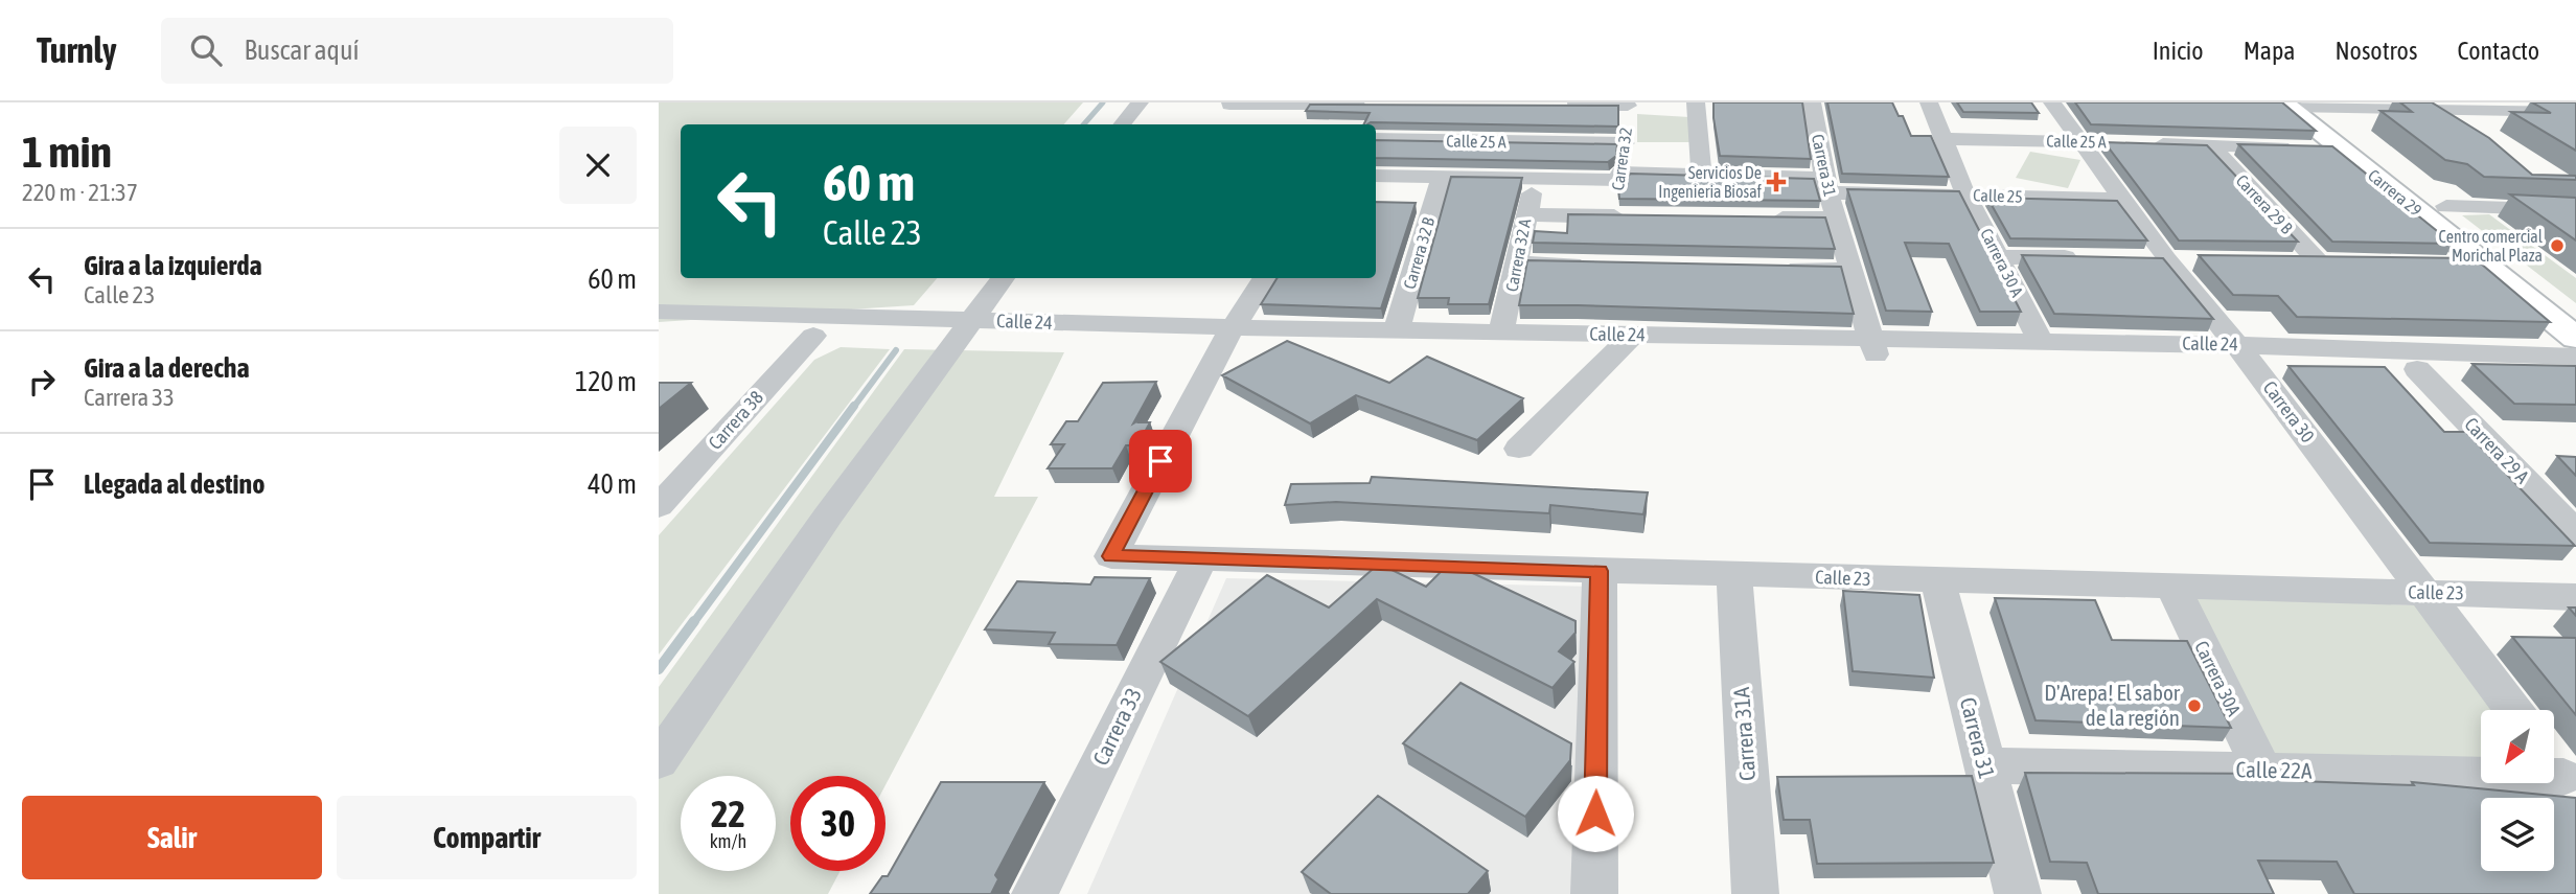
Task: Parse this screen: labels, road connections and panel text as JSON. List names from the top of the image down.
{
  "streets": {
    "main road": ["Carrera 29"],
    "street": [
      "Calle 25 A",
      "Carrera 32",
      "Carrera 31",
      "Calle 25",
      "Carrera 29 B",
      "Carrera 32 B",
      "Carrera 32 A",
      "Carrera 30 A",
      "Calle 24",
      "Carrera 30",
      "Carrera 38",
      "Carrera 29 A",
      "Calle 23",
      "Carrera 30A",
      "Carrera 33",
      "Carrera 31A",
      "Calle 22A"
    ]
  },
  "crossings": [
    ["Calle 25 A", "Carrera 32"],
    ["Calle 25 A", "Carrera 29"],
    ["Calle 25 A", "Carrera 29 B"],
    ["Calle 25 A", "Carrera 30 A"],
    ["Calle 25 A", "Carrera 30"],
    ["Carrera 32", "Calle 25"],
    ["Carrera 31", "Calle 25"],
    ["Carrera 31", "Calle 24"],
    ["Carrera 31", "Calle 23"],
    ["Carrera 31", "Calle 22A"],
    ["Calle 25", "Carrera 32 B"],
    ["Calle 25", "Carrera 32 A"],
    ["Calle 25", "Carrera 30 A"],
    ["Calle 25", "Carrera 30"],
    ["Carrera 32 B", "Calle 24"],
    ["Carrera 32 A", "Calle 24"],
    ["Carrera 30 A", "Calle 24"],
    ["Calle 24", "Carrera 30"],
    ["Calle 24", "Carrera 38"],
    ["Calle 24", "Carrera 29 A"],
    ["Calle 24", "Calle 23"],
    ["Carrera 30", "Calle 23"],
    ["Calle 23", "Carrera 30A"],
    ["Calle 23", "Carrera 33"],
    ["Calle 23", "Carrera 31A"],
    ["Carrera 30A", "Calle 22A"]
  ],
  "places": {
    "health": ["Servicios De Ingenieria Biosaf"],
    "other": ["Centro comercial Morichal Plaza", "D'Arepa! El sabor de la región"]
  },
  "north": "bottom left",
  "page": {
    "header": "Turnly",
    "search": "Buscar aquí",
    "nav": [
      "Inicio",
      "Mapa",
      "Nosotros",
      "Contacto"
    ],
    "heading": ["1 min", "220 m · 21:37"],
    "turn": ["60 m", "Calle 23"],
    "list": [
      {
        "name": "Gira a la izquierda",
        "note": "Calle 23",
        "value": "60 m"
      },
      {
        "name": "Gira a la derecha",
        "note": "Carrera 33",
        "value": "120 m"
      },
      {
        "name": "Llegada al destino",
        "value": "40 m"
      }
    ],
    "speed": "22 km/h",
    "limit": "30",
    "buttons": ["Salir", "Compartir"]
  }
}
